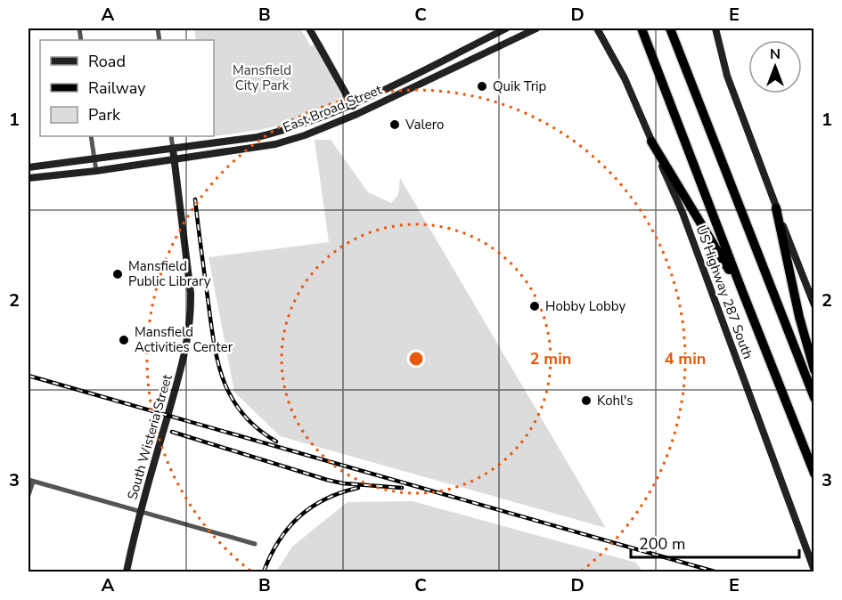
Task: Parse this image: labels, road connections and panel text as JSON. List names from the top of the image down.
{
  "streets": {
    "main road": ["East Broad Street", "US Highway 287 South", "South Wisteria Street"]
  },
  "crossings": [
    ["East Broad Street", "South Wisteria Street"]
  ],
  "parks": ["Mansfield City Park"],
  "places": [
    "Quik Trip",
    "Valero",
    "Mansfield Public Library",
    "Hobby Lobby",
    "Mansfield Activities Center",
    "Kohl's"
  ],
  "legend": ["Road", "Railway", "Park"],
  "scale_bar": "200 m",
  "north": "top",
  "grid": {
    "columns": [
      "A",
      "B",
      "C",
      "D",
      "E"
    ],
    "rows": ["1", "2", "3"]
  },
  "rings": ["2 min", "4 min"]
}
